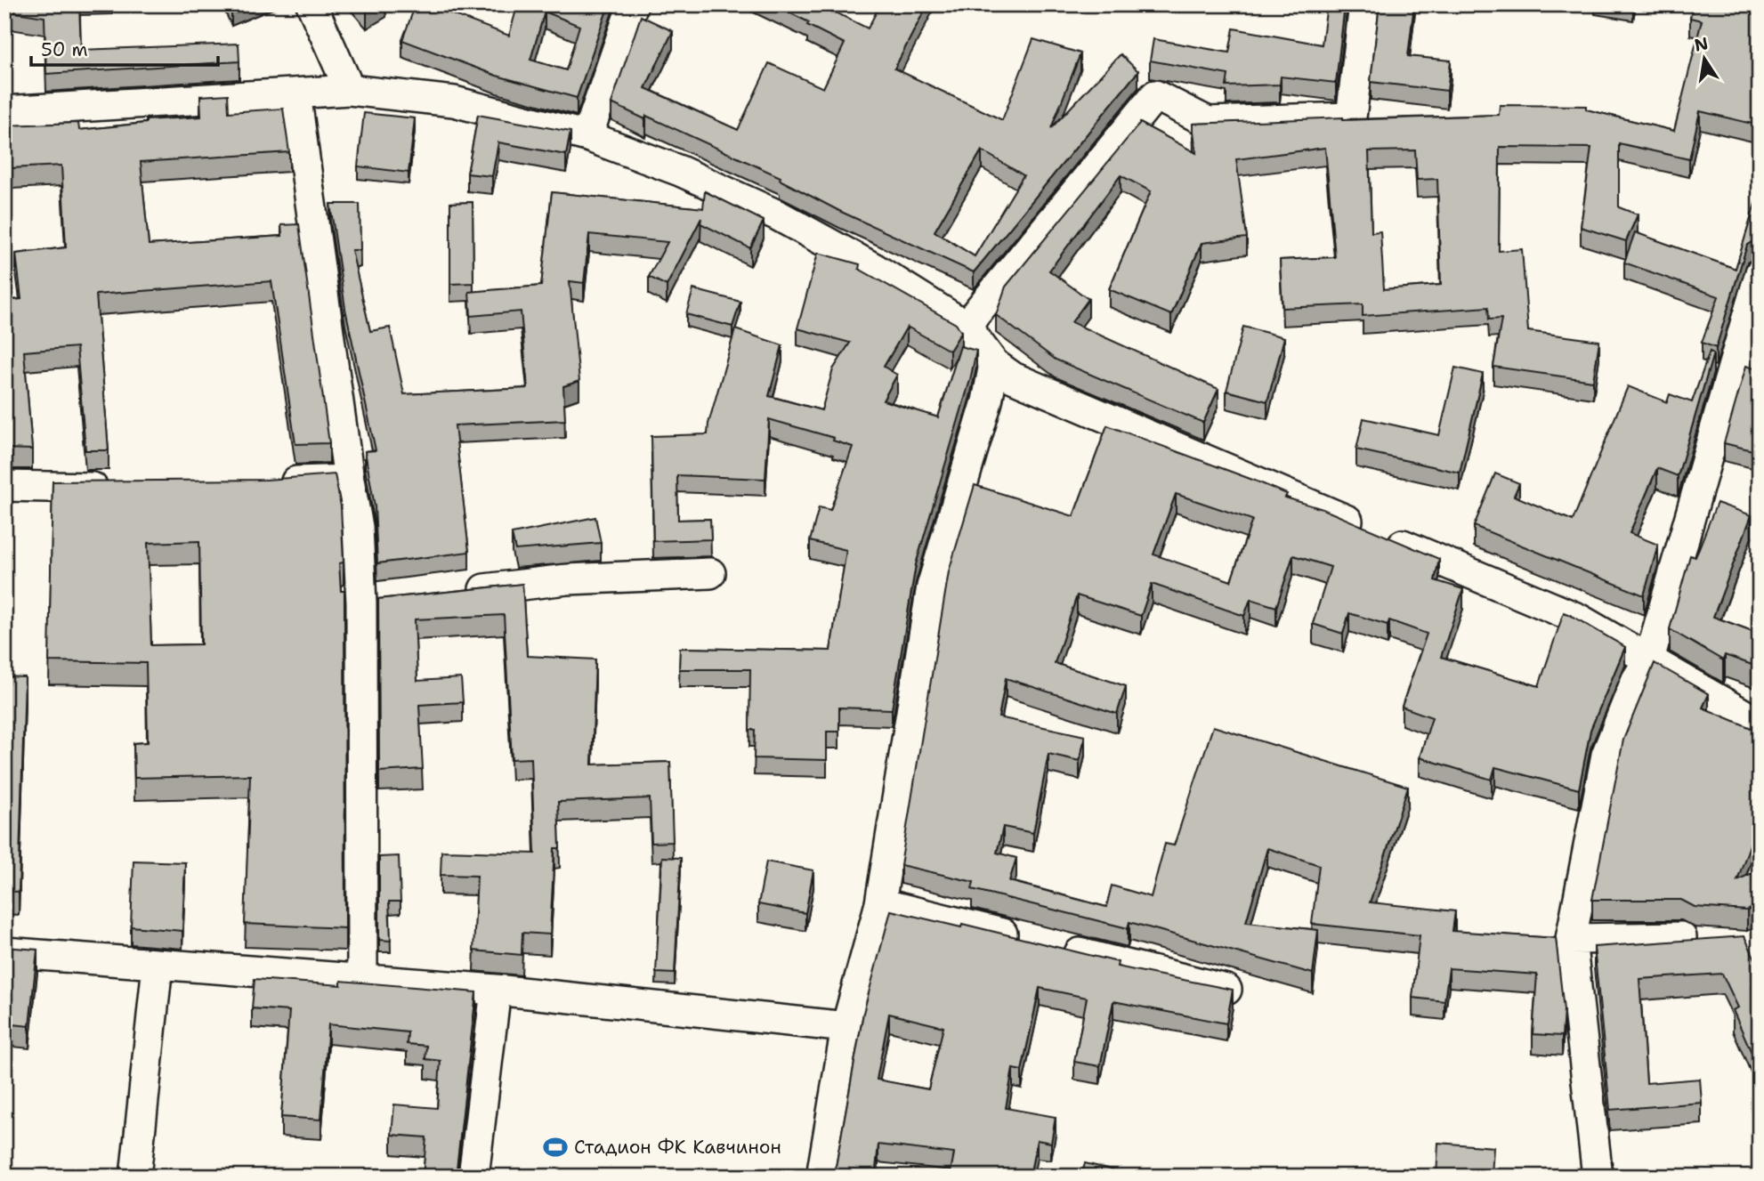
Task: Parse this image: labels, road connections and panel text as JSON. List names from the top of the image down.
{
  "places": {
    "sports": ["Стадион ФК Кавчинон"]
  },
  "scale_bar": "50 m",
  "north": "top"
}
